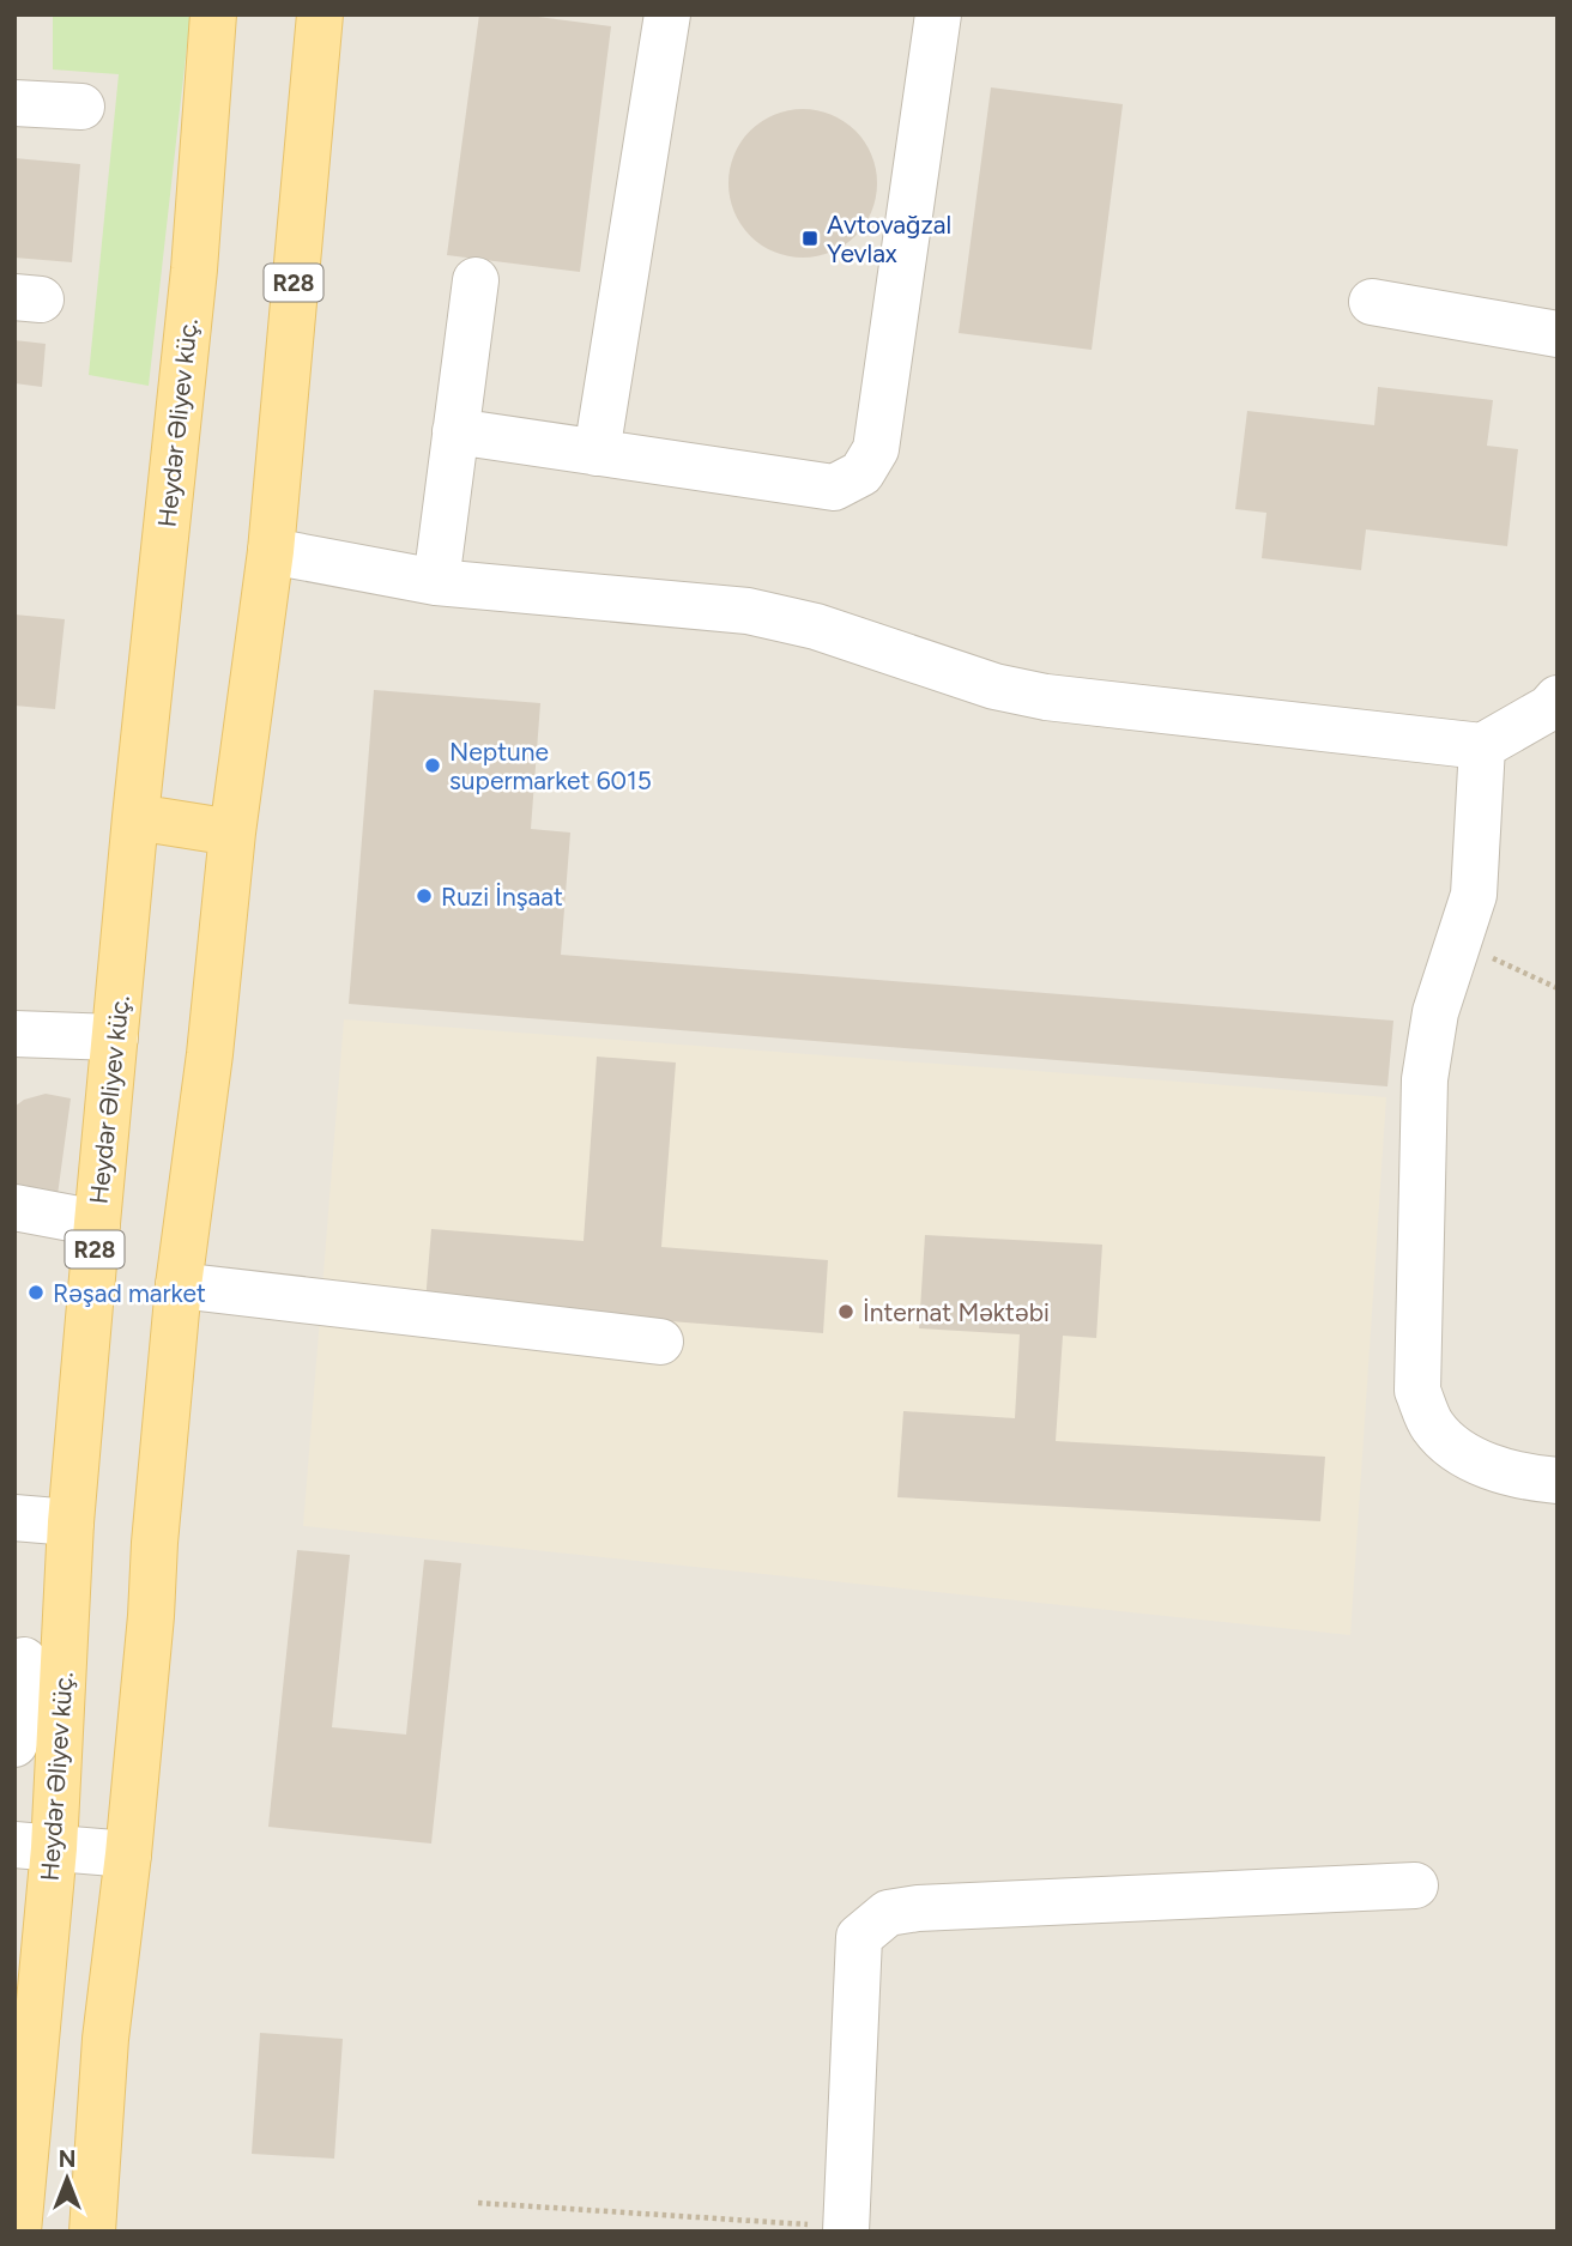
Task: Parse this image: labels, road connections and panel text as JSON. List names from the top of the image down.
{
  "streets": {
    "main road": ["R28", "Heydər Əliyev küç."]
  },
  "places": {
    "transit": ["Avtovağzal Yevlax"],
    "other": [
      "Neptune supermarket 6015",
      "Ruzi İnşaat",
      "Rəşad market",
      "İnternat Məktəbi"
    ]
  },
  "north": "top"
}
